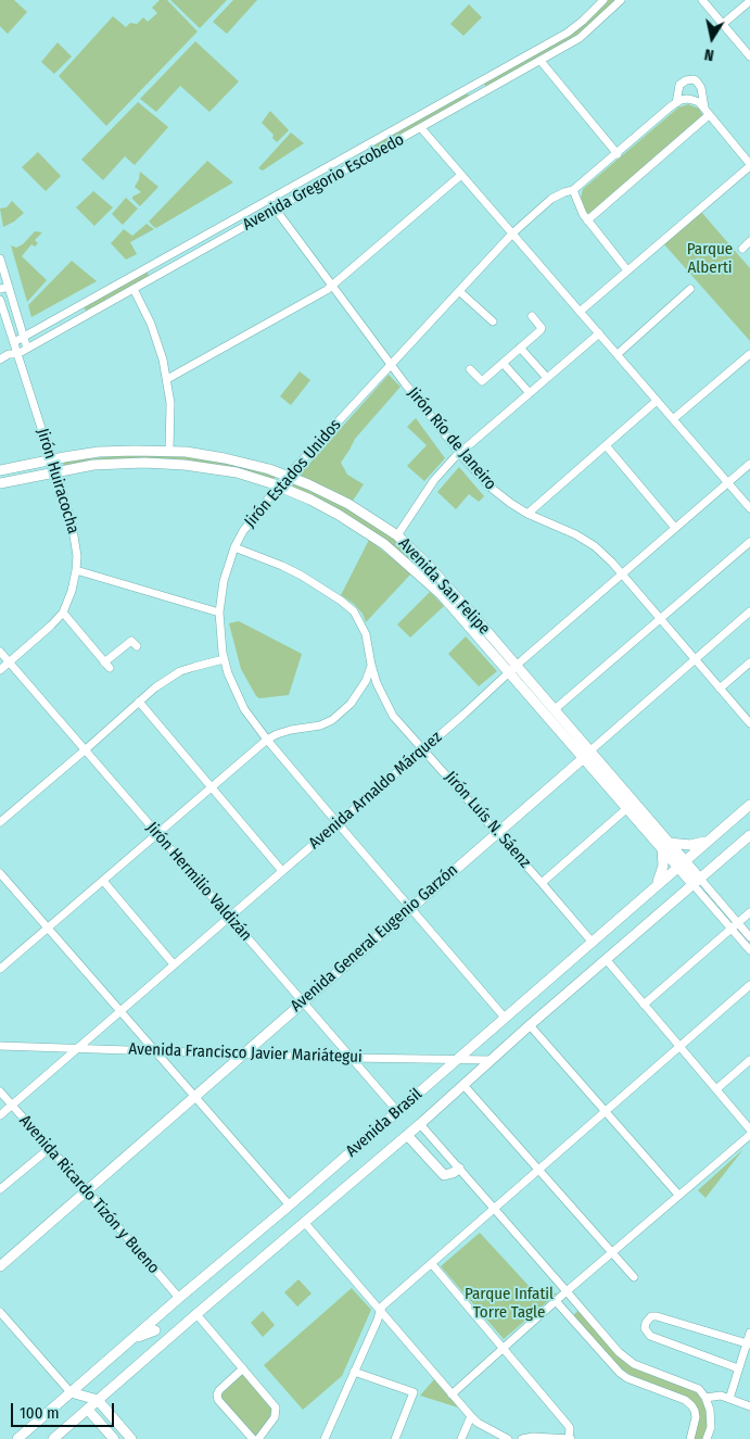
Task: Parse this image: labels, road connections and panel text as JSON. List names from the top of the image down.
{
  "streets": {
    "main road": ["Avenida San Felipe", "Avenida General Eugenio Garzón", "Avenida Brasil"],
    "street": [
      "Avenida Gregorio Escobedo",
      "Jirón Río de Janeiro",
      "Jirón Estados Unidos",
      "Jirón Huiracocha",
      "Avenida Arnaldo Márquez",
      "Jirón Luís N. Sáenz",
      "Jirón Hermilio Valdizán",
      "Avenida Francisco Javier Mariátegui",
      "Avenida Ricardo Tizón y Bueno"
    ]
  },
  "crossings": [
    ["Avenida Gregorio Escobedo", "Jirón Río de Janeiro"],
    ["Avenida Gregorio Escobedo", "Jirón Huiracocha"],
    ["Jirón Río de Janeiro", "Jirón Estados Unidos"],
    ["Jirón Río de Janeiro", "Avenida Arnaldo Márquez"],
    ["Jirón Río de Janeiro", "Avenida General Eugenio Garzón"],
    ["Jirón Estados Unidos", "Avenida San Felipe"],
    ["Jirón Estados Unidos", "Avenida Arnaldo Márquez"],
    ["Jirón Estados Unidos", "Jirón Luís N. Sáenz"],
    ["Jirón Estados Unidos", "Avenida General Eugenio Garzón"],
    ["Jirón Estados Unidos", "Avenida Brasil"],
    ["Jirón Huiracocha", "Avenida San Felipe"],
    ["Jirón Huiracocha", "Jirón Hermilio Valdizán"],
    ["Avenida San Felipe", "Avenida Arnaldo Márquez"],
    ["Avenida San Felipe", "Avenida General Eugenio Garzón"],
    ["Avenida San Felipe", "Avenida Brasil"],
    ["Avenida Arnaldo Márquez", "Jirón Luís N. Sáenz"],
    ["Avenida Arnaldo Márquez", "Jirón Hermilio Valdizán"],
    ["Avenida Arnaldo Márquez", "Avenida Francisco Javier Mariátegui"],
    ["Avenida Arnaldo Márquez", "Avenida Ricardo Tizón y Bueno"],
    ["Jirón Luís N. Sáenz", "Avenida General Eugenio Garzón"],
    ["Jirón Luís N. Sáenz", "Avenida Brasil"],
    ["Jirón Hermilio Valdizán", "Avenida General Eugenio Garzón"],
    ["Jirón Hermilio Valdizán", "Avenida Francisco Javier Mariátegui"],
    ["Jirón Hermilio Valdizán", "Avenida Brasil"],
    ["Avenida General Eugenio Garzón", "Avenida Francisco Javier Mariátegui"],
    ["Avenida General Eugenio Garzón", "Avenida Ricardo Tizón y Bueno"],
    ["Avenida Francisco Javier Mariátegui", "Avenida Brasil"],
    ["Avenida Brasil", "Avenida Ricardo Tizón y Bueno"]
  ],
  "parks": ["Parque Alberti", "Parque Infatil Torre Tagle"],
  "scale_bar": "100 m",
  "north": "bottom"
}
